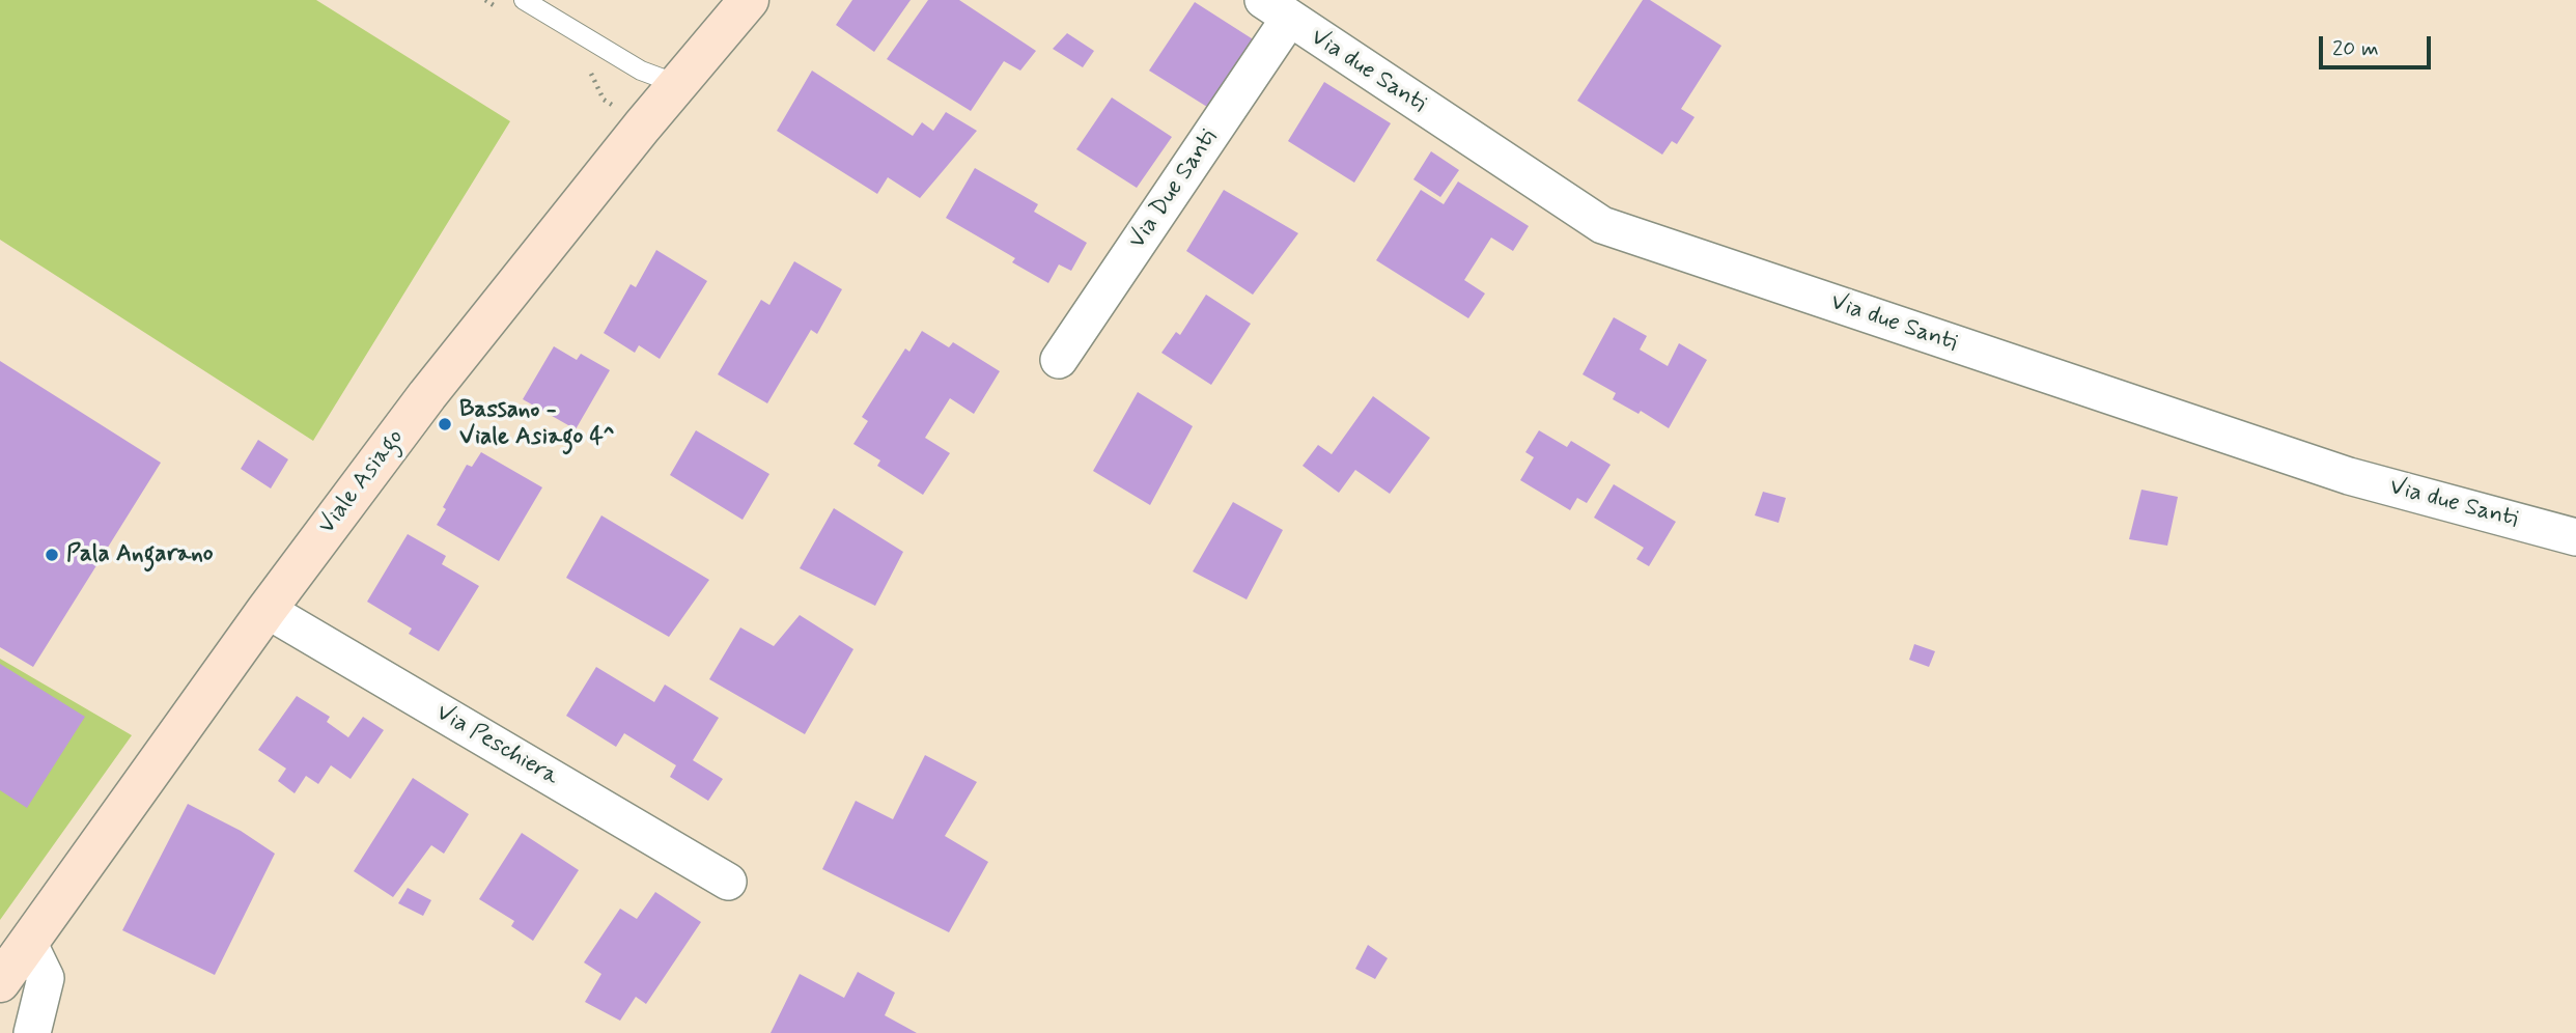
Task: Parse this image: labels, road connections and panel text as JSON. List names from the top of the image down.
{
  "streets": {
    "main road": ["Viale Asiago"],
    "street": ["Via due Santi", "Via Due Santi", "Via Peschiera"]
  },
  "crossings": [
    ["Via due Santi", "Via Due Santi"],
    ["Viale Asiago", "Via Peschiera"]
  ],
  "places": ["Bassano - Viale Asiago 4^", "Pala Angarano"],
  "scale_bar": "20 m"
}
